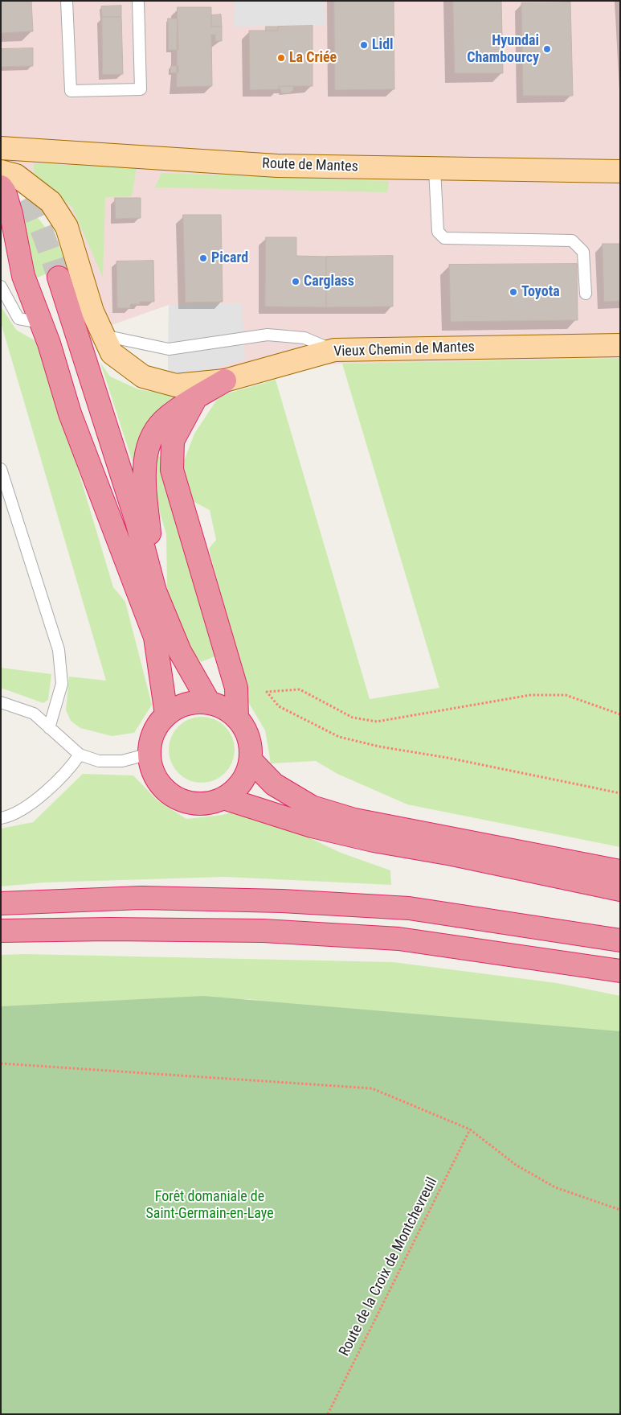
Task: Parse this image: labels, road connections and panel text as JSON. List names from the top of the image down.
{
  "streets": {
    "main road": ["Route de Mantes", "Vieux Chemin de Mantes"],
    "path": ["Route de la Croix de Montchevreuil"]
  },
  "parks": ["Forêt domaniale de Saint-Germain-en-Laye"],
  "places": [
    "Lidl",
    "Hyundai Chambourcy",
    "La Criée",
    "Picard",
    "Carglass",
    "Toyota"
  ]
}
